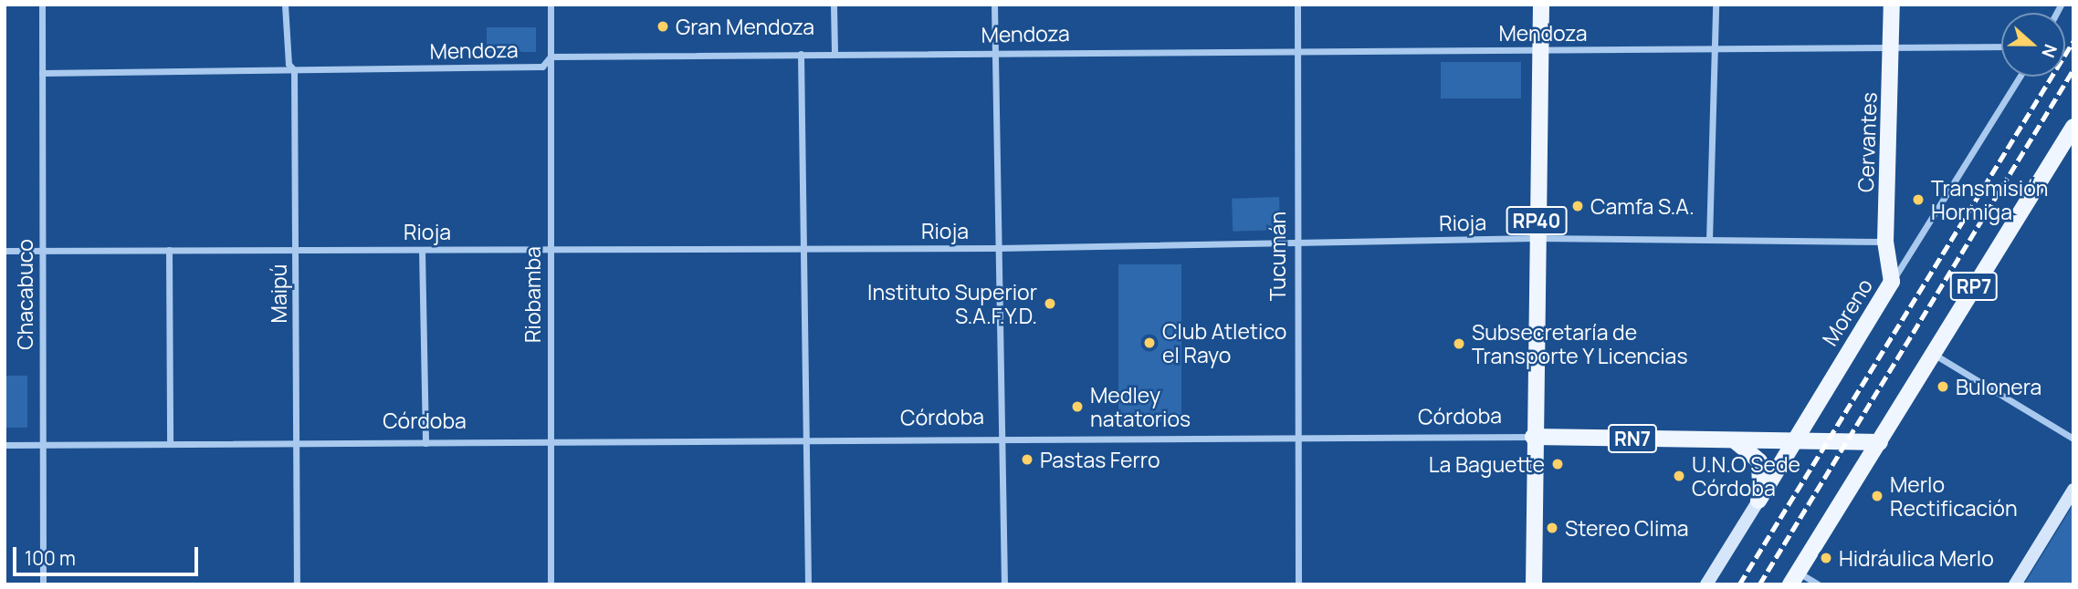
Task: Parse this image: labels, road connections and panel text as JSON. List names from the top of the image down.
{
  "streets": {
    "main road": [
      "Cervantes",
      "RP40",
      "RP7",
      "Moreno",
      "Córdoba",
      "RN7"
    ],
    "street": [
      "Mendoza",
      "Rioja",
      "Tucumán",
      "Maipú",
      "Chacabuco",
      "Riobamba"
    ]
  },
  "crossings": [
    ["Mendoza", "Cervantes"],
    ["Mendoza", "RP40"],
    ["Mendoza", "Tucumán"],
    ["Mendoza", "Maipú"],
    ["Mendoza", "Chacabuco"],
    ["Mendoza", "Riobamba"],
    ["Cervantes", "Rioja"],
    ["Cervantes", "Moreno"],
    ["RP40", "Rioja"],
    ["RP40", "Córdoba"],
    ["Rioja", "Tucumán"],
    ["Rioja", "Maipú"],
    ["Rioja", "Chacabuco"],
    ["Rioja", "Riobamba"],
    ["Tucumán", "Córdoba"],
    ["RP7", "Córdoba"],
    ["Maipú", "Córdoba"],
    ["Chacabuco", "Córdoba"],
    ["Riobamba", "Córdoba"],
    ["Moreno", "Córdoba"]
  ],
  "places": [
    "Gran Mendoza",
    "Transmisión Hormiga",
    "Camfa S.A.",
    "Instituto Superior S.A.F.Y.D.",
    "Club Atletico el Rayo",
    "Subsecretaría de Transporte Y Licencias",
    "Bulonera",
    "Medley natatorios",
    "Pastas Ferro",
    "La Baguette",
    "U.N.O Sede Córdoba",
    "Merlo Rectificación",
    "Stereo Clima",
    "Hidráulica Merlo"
  ],
  "scale_bar": "100 m",
  "north": "right"
}
